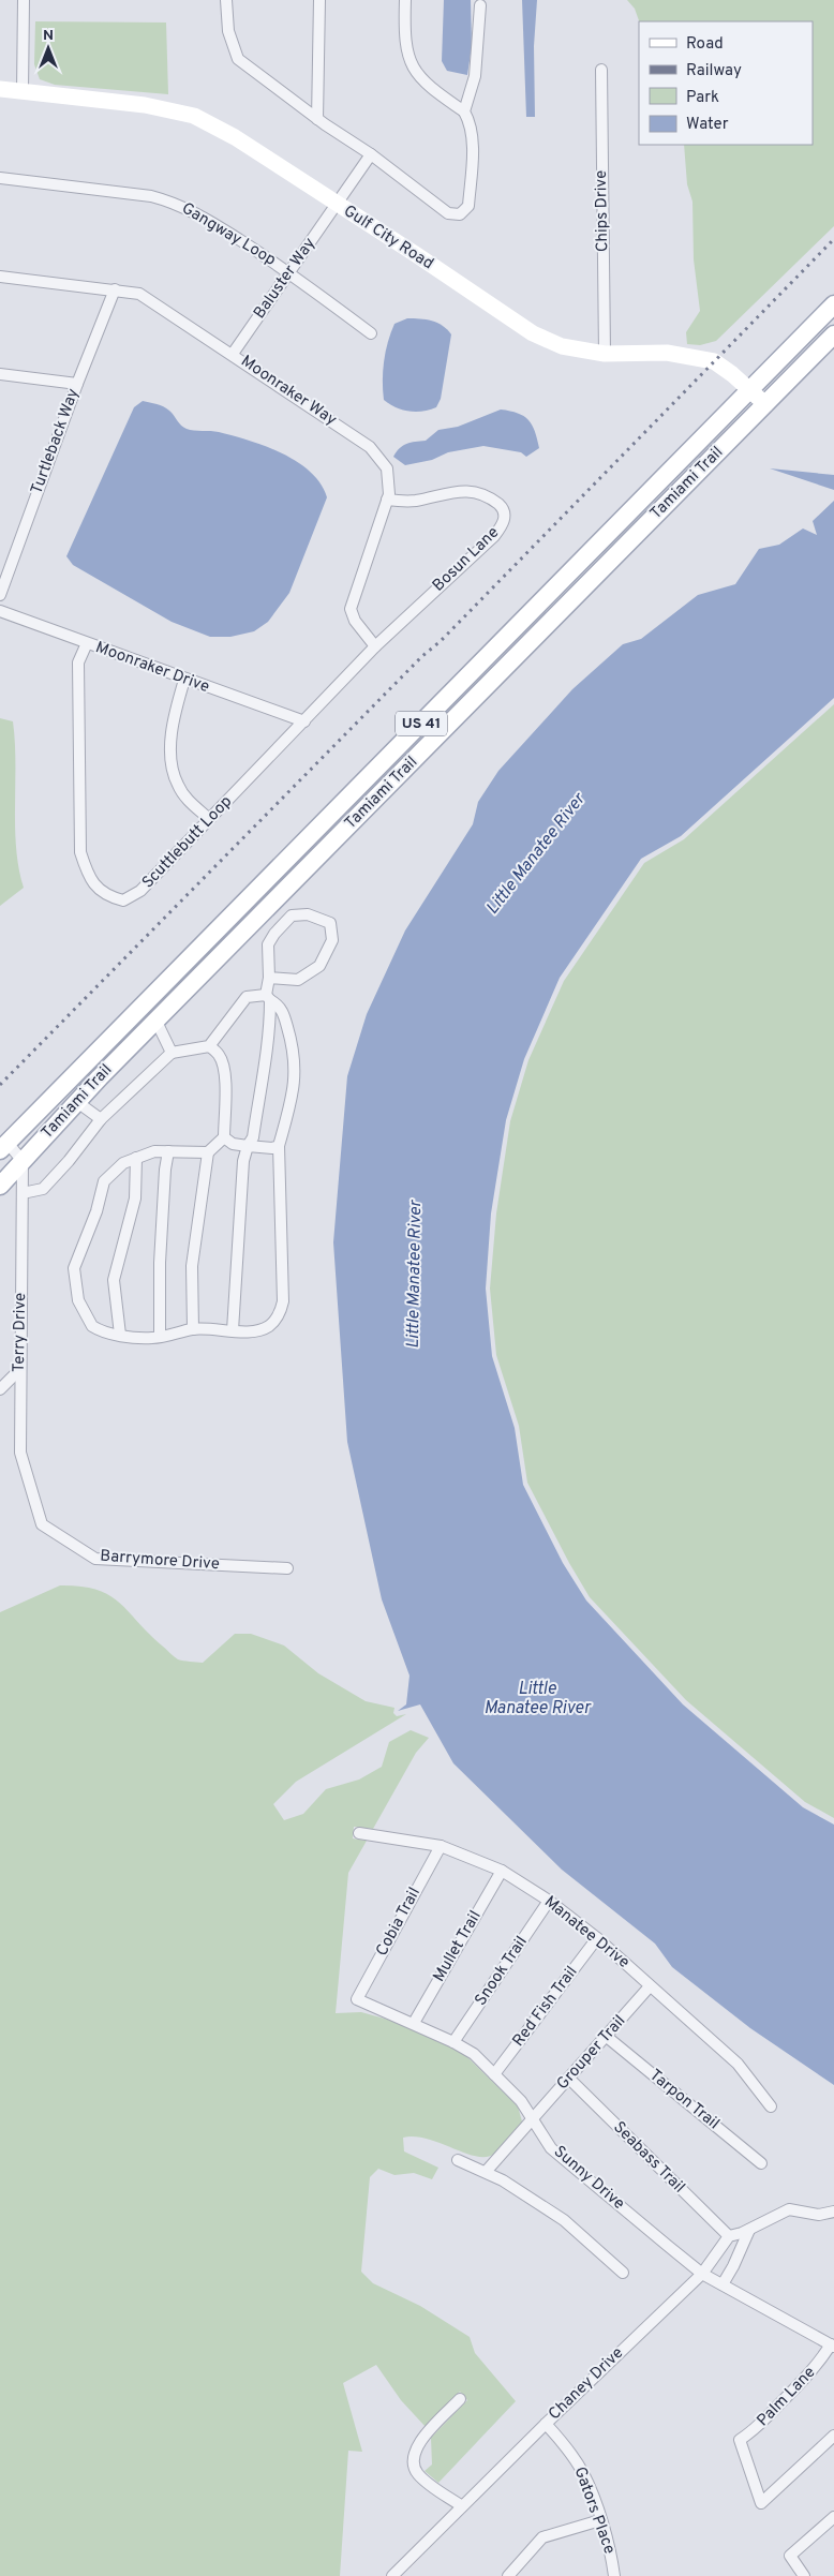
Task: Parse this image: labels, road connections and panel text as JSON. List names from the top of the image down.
{
  "streets": {
    "main road": ["Tamiami Trail", "US 41"],
    "street": [
      "Chips Drive",
      "Gangway Loop",
      "Gulf City Road",
      "Baluster Way",
      "Moonraker Way",
      "Turtleback Way",
      "Bosun Lane",
      "Moonraker Drive",
      "Scuttlebutt Loop",
      "Terry Drive",
      "Barrymore Drive",
      "Cobia Trail",
      "Manatee Drive",
      "Mullet Trail",
      "Snook Trail",
      "Red Fish Trail",
      "Grouper Trail",
      "Tarpon Trail",
      "Seabass Trail",
      "Sunny Drive",
      "Chaney Drive",
      "Palm Lane",
      "Gators Place"
    ]
  },
  "crossings": [
    ["Chips Drive", "Gulf City Road"],
    ["Gangway Loop", "Baluster Way"],
    ["Gulf City Road", "Baluster Way"],
    ["Gulf City Road", "Tamiami Trail"],
    ["Baluster Way", "Moonraker Way"],
    ["Moonraker Way", "Turtleback Way"],
    ["Moonraker Way", "Bosun Lane"],
    ["Moonraker Way", "Scuttlebutt Loop"],
    ["Tamiami Trail", "Terry Drive"],
    ["Bosun Lane", "Scuttlebutt Loop"],
    ["Moonraker Drive", "Scuttlebutt Loop"],
    ["Terry Drive", "Barrymore Drive"],
    ["Cobia Trail", "Manatee Drive"],
    ["Cobia Trail", "Sunny Drive"],
    ["Manatee Drive", "Mullet Trail"],
    ["Manatee Drive", "Snook Trail"],
    ["Manatee Drive", "Red Fish Trail"],
    ["Manatee Drive", "Grouper Trail"],
    ["Mullet Trail", "Sunny Drive"],
    ["Snook Trail", "Sunny Drive"],
    ["Red Fish Trail", "Sunny Drive"],
    ["Grouper Trail", "Tarpon Trail"],
    ["Grouper Trail", "Seabass Trail"],
    ["Grouper Trail", "Sunny Drive"],
    ["Seabass Trail", "Chaney Drive"],
    ["Sunny Drive", "Chaney Drive"],
    ["Sunny Drive", "Palm Lane"],
    ["Chaney Drive", "Gators Place"]
  ],
  "water": ["Little Manatee River"],
  "legend": [
    "Road",
    "Railway",
    "Park",
    "Water"
  ],
  "north": "top"
}
